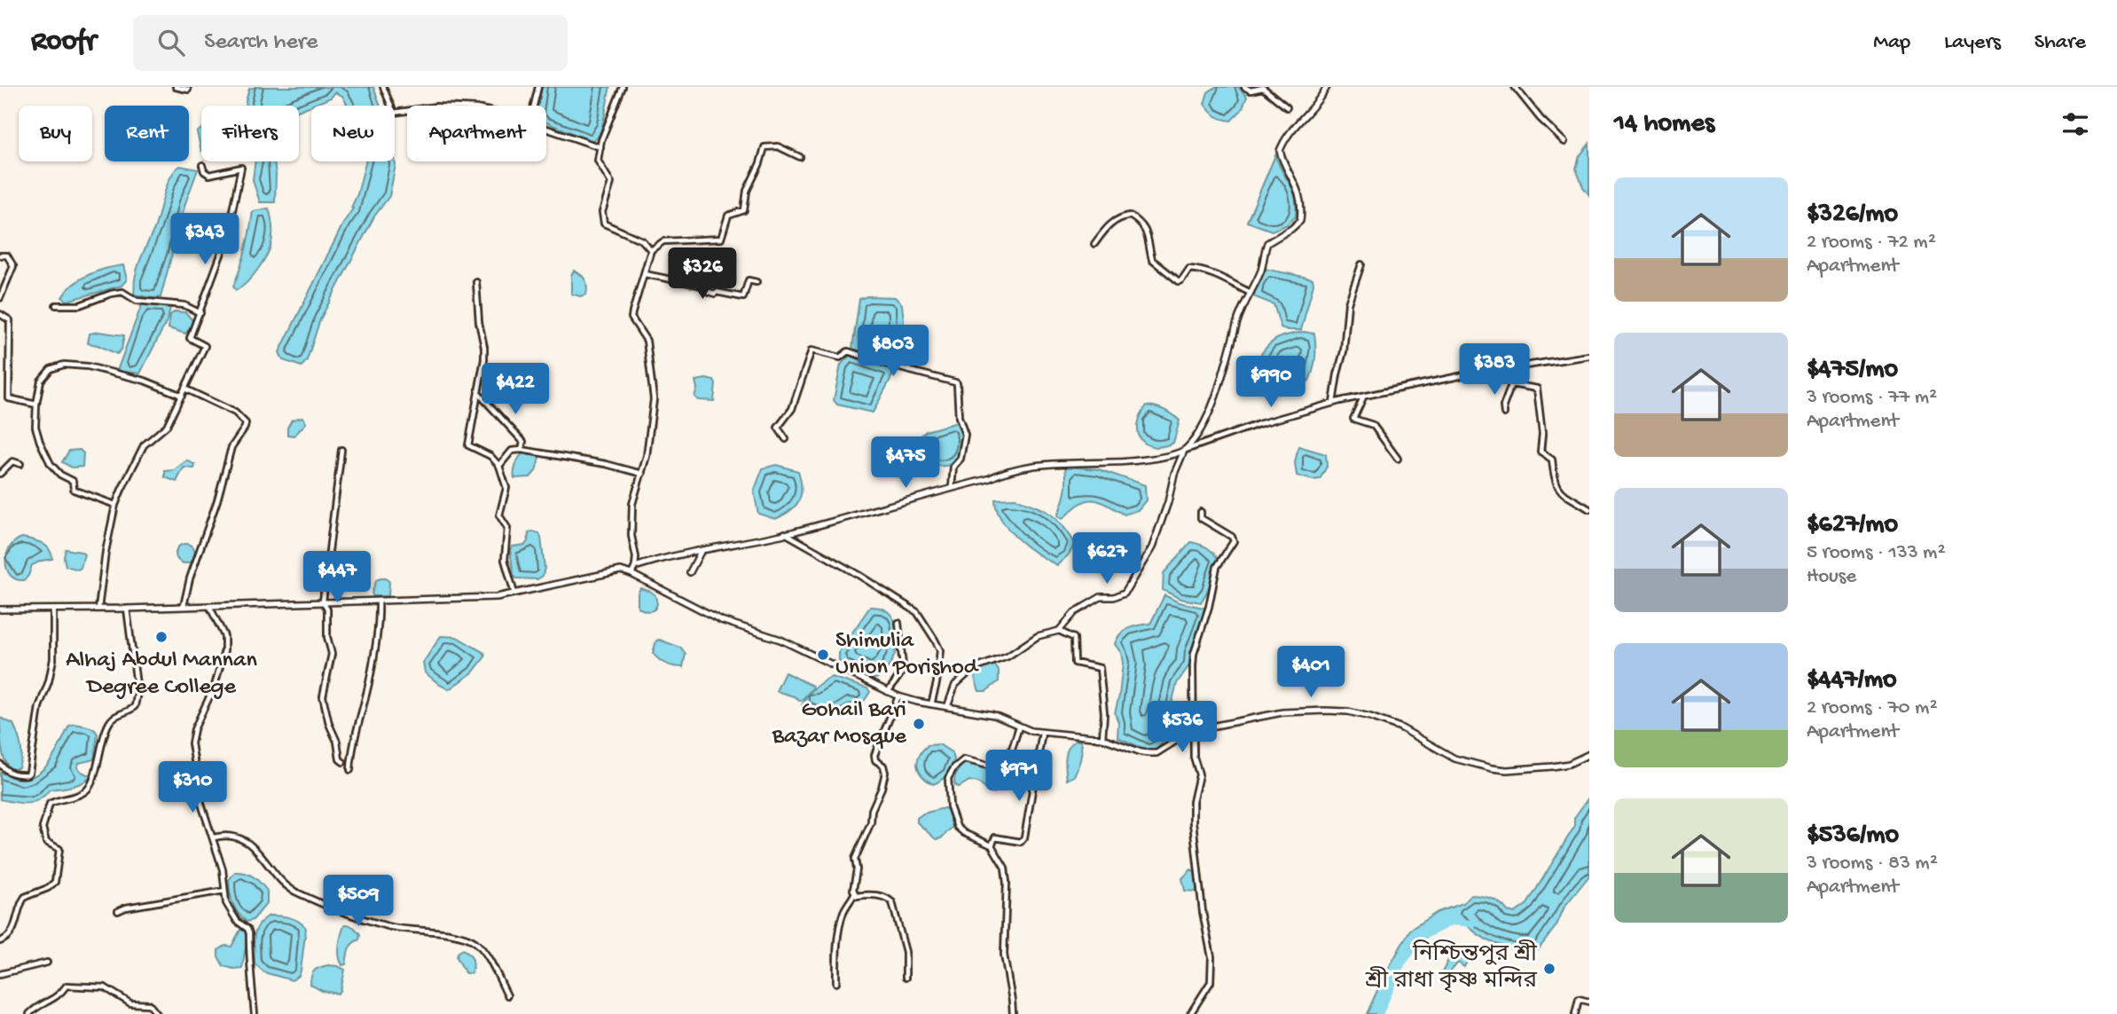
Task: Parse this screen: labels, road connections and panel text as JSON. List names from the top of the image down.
{
  "places": [
    "Alhaj Abdul Mannan Degree College",
    "Shimulia Union Porishod",
    "Gohail Bari Bazar Mosque",
    "নিশ্চিন্তপুর শ্রী শ্রী রাধা কৃষ্ণ মন্দির"
  ],
  "page": {
    "header": "Roofr",
    "search": "Search here",
    "nav": ["Map", "Layers", "Share"],
    "heading": "14 homes",
    "chip": [
      "Buy",
      "Rent",
      "Filters",
      "New",
      "Apartment"
    ],
    "list": [
      {
        "name": "$326/mo",
        "note": "2 rooms · 72 m² · Apartment"
      },
      {
        "name": "$475/mo",
        "note": "3 rooms · 77 m² · Apartment"
      },
      {
        "name": "$627/mo",
        "note": "5 rooms · 133 m² · House"
      },
      {
        "name": "$447/mo",
        "note": "2 rooms · 70 m² · Apartment"
      },
      {
        "name": "$536/mo",
        "note": "3 rooms · 83 m² · Apartment"
      }
    ],
    "price": [
      "$343",
      "$326",
      "$803",
      "$383",
      "$990",
      "$422",
      "$475",
      "$627",
      "$447",
      "$401",
      "$536",
      "$971",
      "$310",
      "$509"
    ]
  }
}
